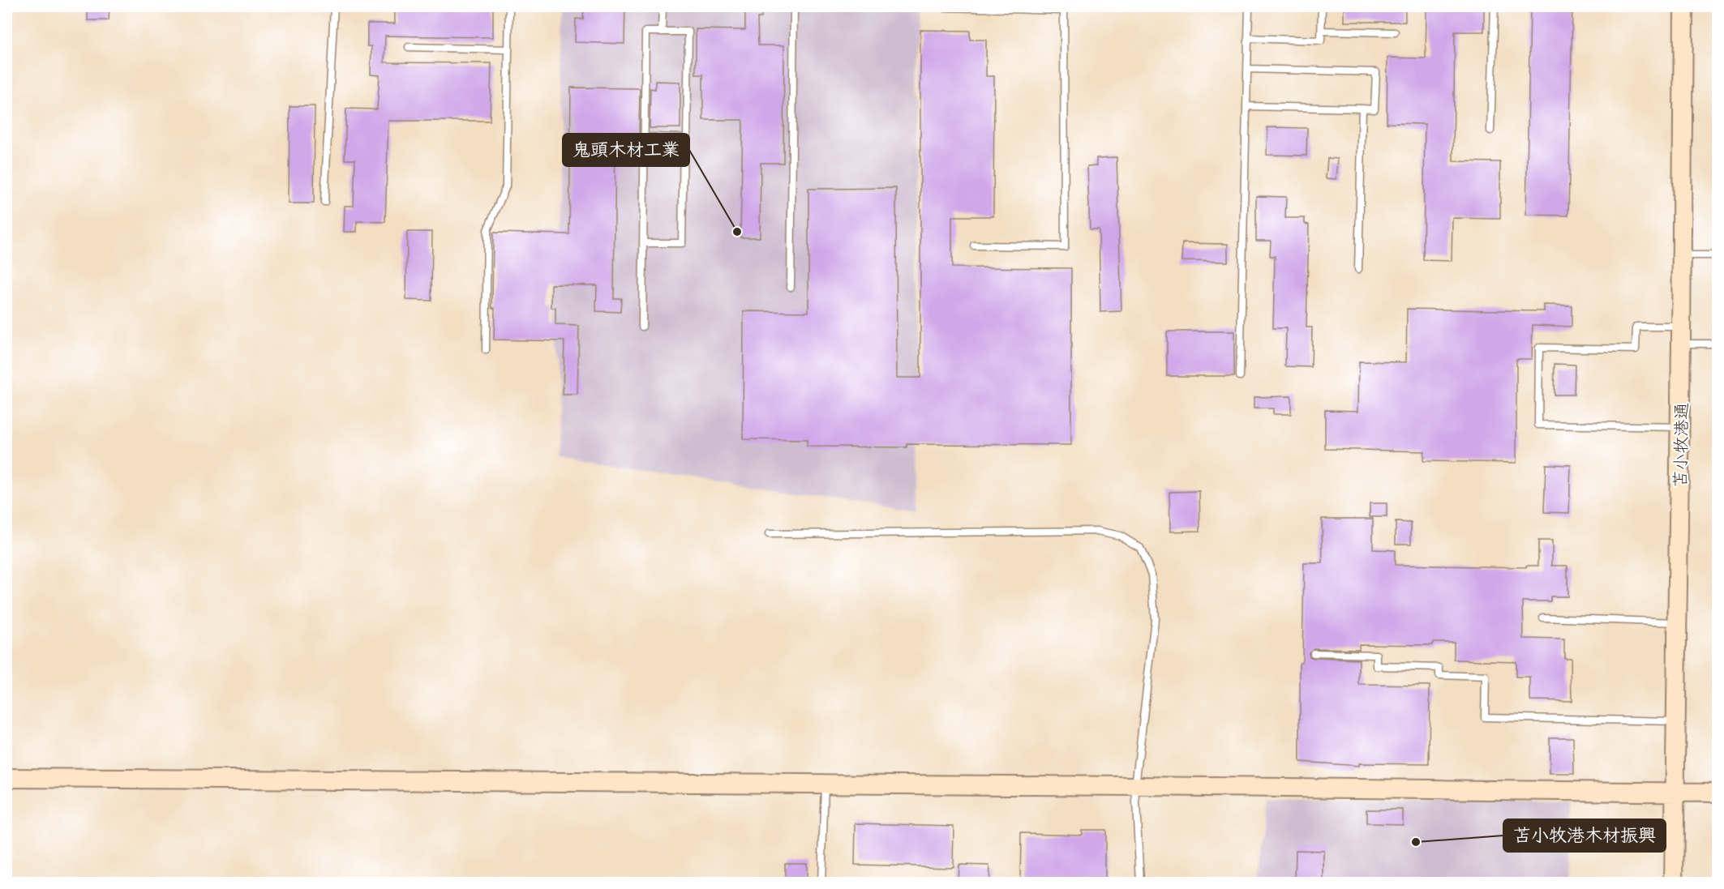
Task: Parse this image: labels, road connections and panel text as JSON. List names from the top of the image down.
{
  "streets": {
    "street": ["苫小牧港通"]
  },
  "places": ["鬼頭木材工業", "苫小牧港木材振興"]
}
